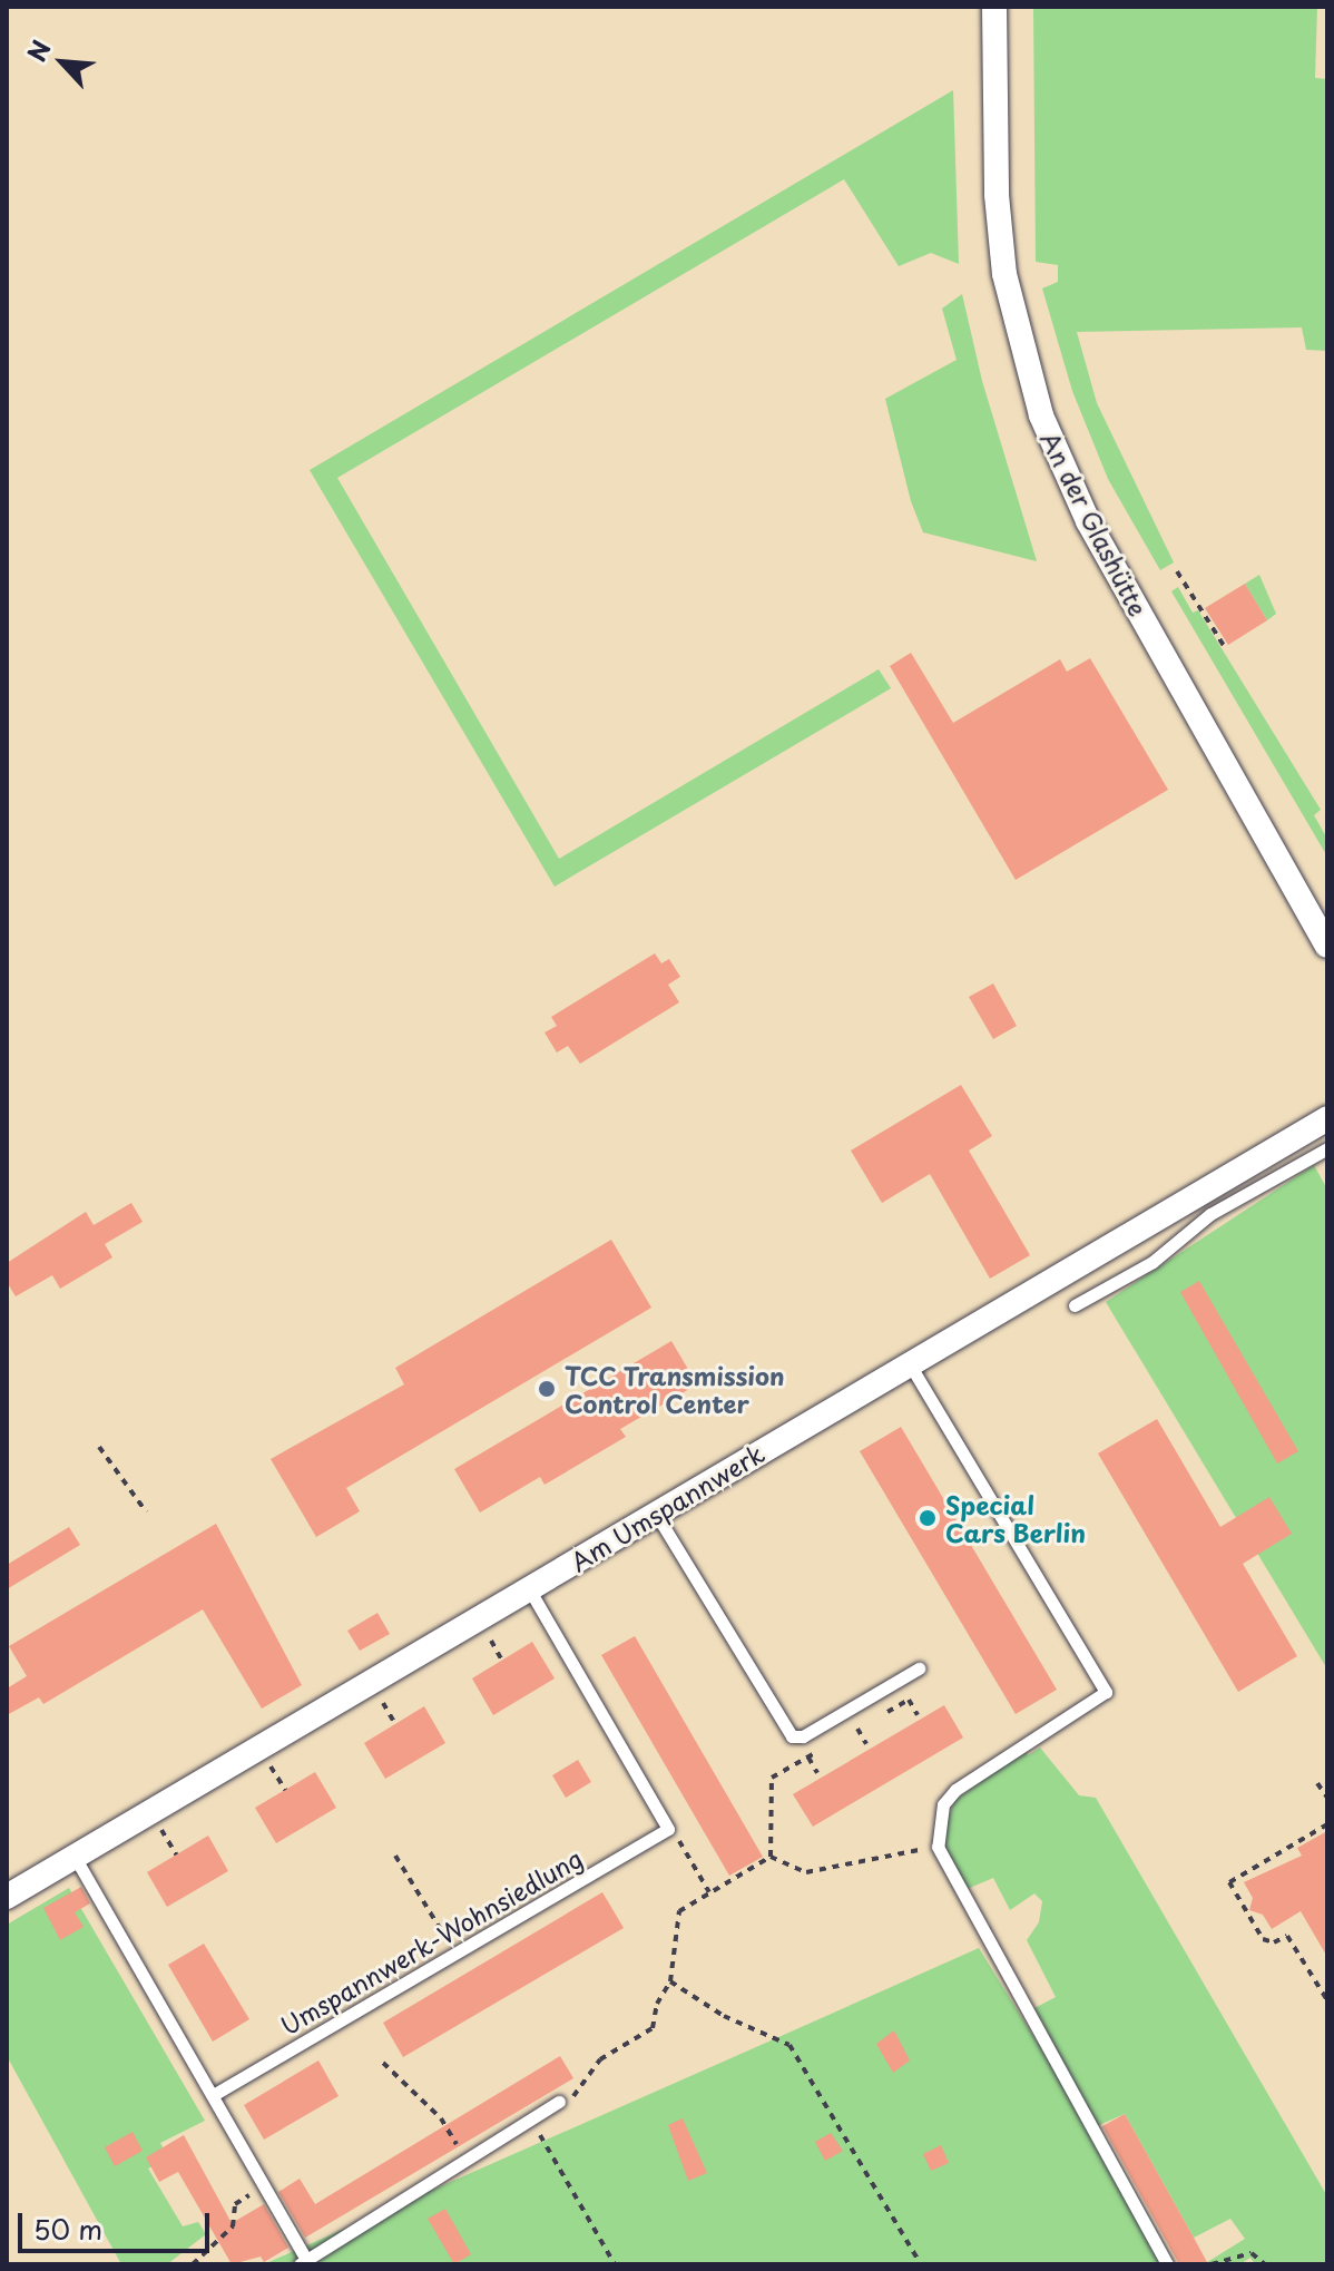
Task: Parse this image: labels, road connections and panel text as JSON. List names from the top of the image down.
{
  "streets": {
    "street": ["An der Glashütte", "Am Umspannwerk"],
    "lane": ["Umspannwerk-Wohnsiedlung"]
  },
  "places": ["TCC Transmission Control Center", "Special Cars Berlin"],
  "scale_bar": "50 m",
  "north": "top left"
}
